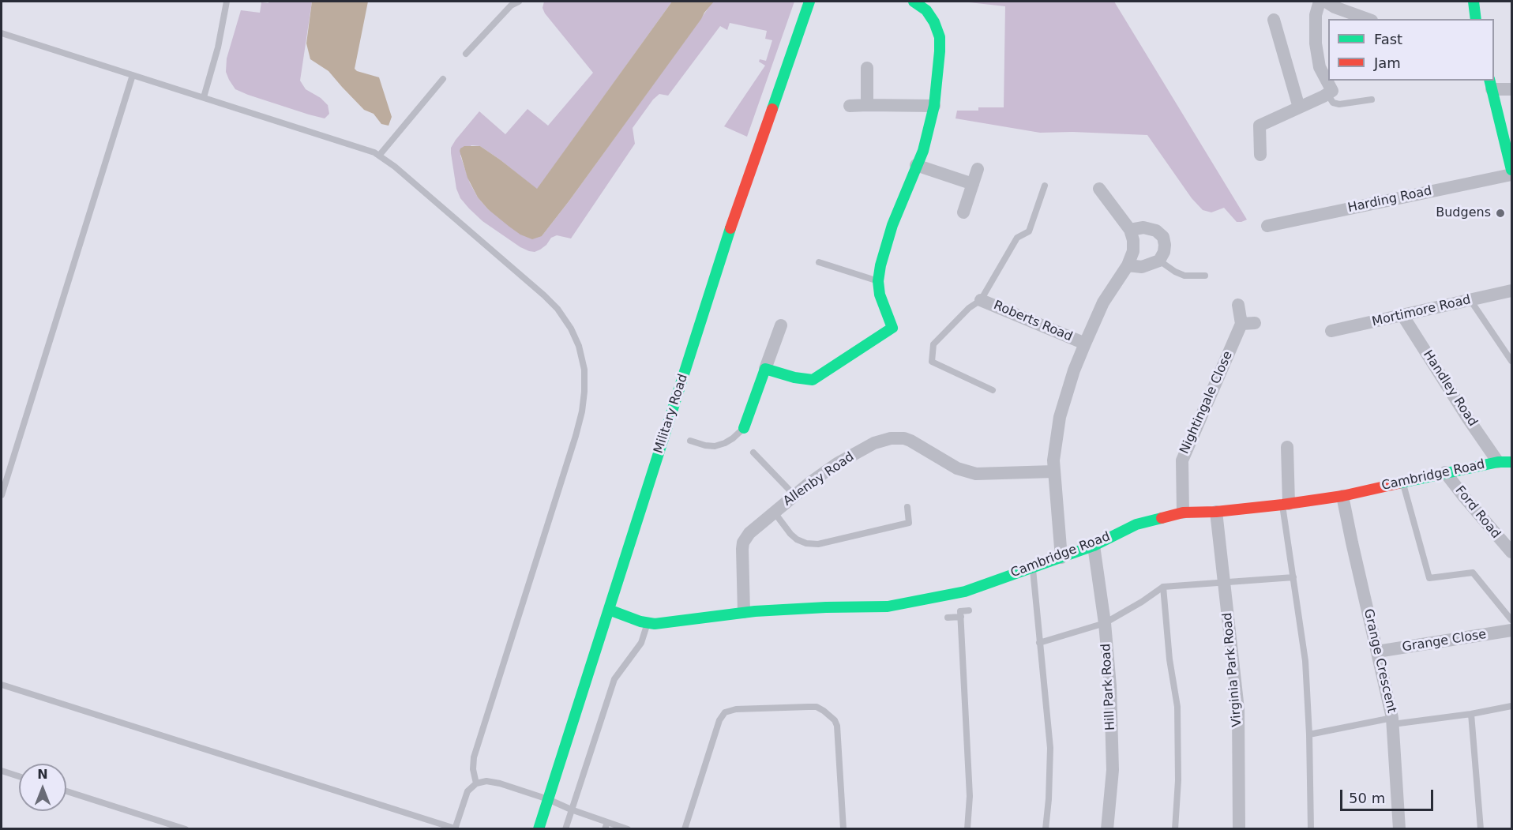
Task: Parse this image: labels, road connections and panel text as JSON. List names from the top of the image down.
{
  "streets": {
    "street": [
      "Harding Road",
      "Mortimore Road",
      "Roberts Road",
      "Handley Road",
      "Nightingale Close",
      "Military Road",
      "Cambridge Road",
      "Allenby Road",
      "Ford Road",
      "Grange Close",
      "Grange Crescent",
      "Virginia Park Road",
      "Hill Park Road"
    ]
  },
  "crossings": [
    ["Mortimore Road", "Handley Road"],
    ["Handley Road", "Cambridge Road"],
    ["Nightingale Close", "Cambridge Road"],
    ["Military Road", "Cambridge Road"],
    ["Cambridge Road", "Allenby Road"],
    ["Cambridge Road", "Ford Road"],
    ["Cambridge Road", "Grange Crescent"],
    ["Cambridge Road", "Virginia Park Road"],
    ["Cambridge Road", "Hill Park Road"],
    ["Grange Close", "Grange Crescent"]
  ],
  "places": ["Budgens"],
  "legend": ["Fast", "Jam"],
  "scale_bar": "50 m",
  "north": "top"
}
